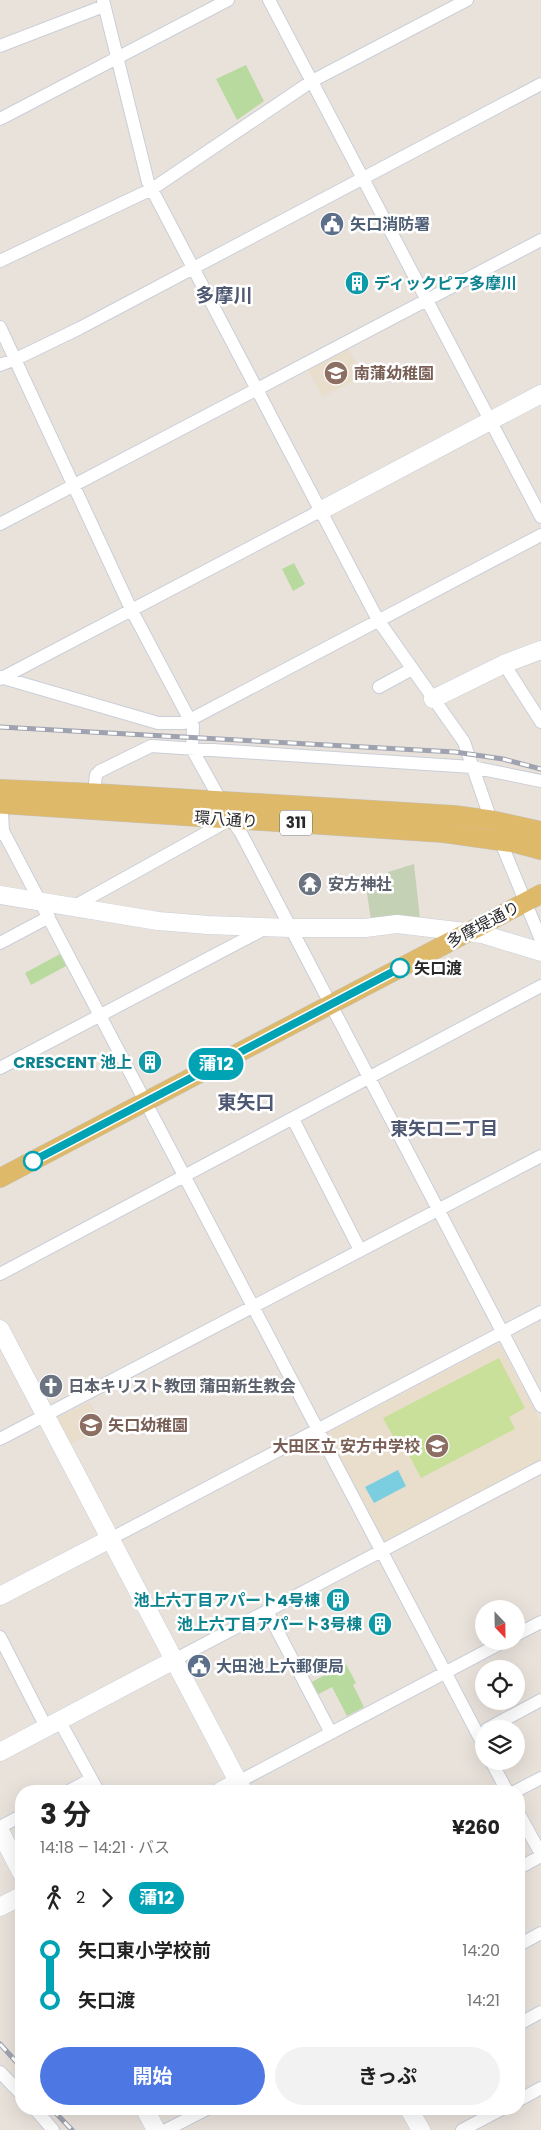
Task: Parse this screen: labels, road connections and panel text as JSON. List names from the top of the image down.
{
  "streets": {
    "main road": ["環八通り", "311", "多摩堤通り"]
  },
  "districts": ["多摩川", "東矢口", "東矢口二丁目"],
  "places": {
    "public building": ["矢口消防署", "大田池上六郵便局"],
    "building": [
      "ディックピア多摩川",
      "CRESCENT 池上",
      "池上六丁目アパート4号棟",
      "池上六丁目アパート3号棟"
    ],
    "school or university": ["南蒲幼稚園", "矢口幼稚園", "大田区立 安方中学校"],
    "temple": ["安方神社"],
    "other": ["矢口渡"],
    "church": ["日本キリスト教団 蒲田新生教会"]
  },
  "lines": ["bus line 蒲12"],
  "north": "bottom",
  "page": {
    "on_map": "蒲12",
    "heading": ["3 分", "14:18 – 14:21 · バス", "¥260"],
    "legs": ["2", "蒲12"],
    "list": [
      {
        "name": "矢口東小学校前",
        "value": "14:20"
      },
      {
        "name": "矢口渡",
        "value": "14:21"
      }
    ],
    "buttons": ["開始", "きっぷ"]
  }
}
